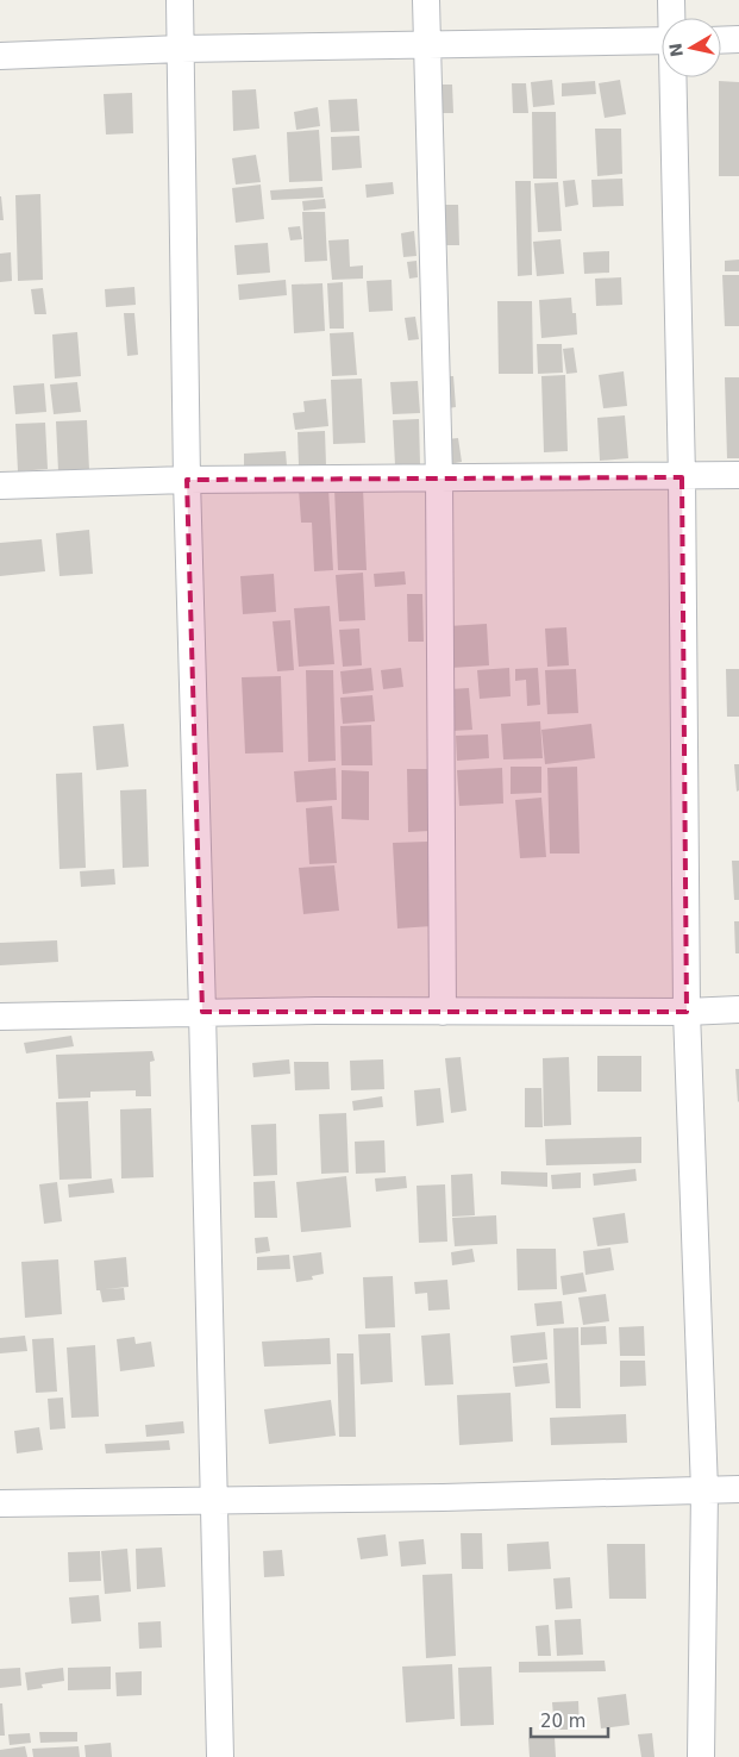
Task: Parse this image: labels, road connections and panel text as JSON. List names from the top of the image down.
{
  "scale_bar": "20 m",
  "north": "left"
}
